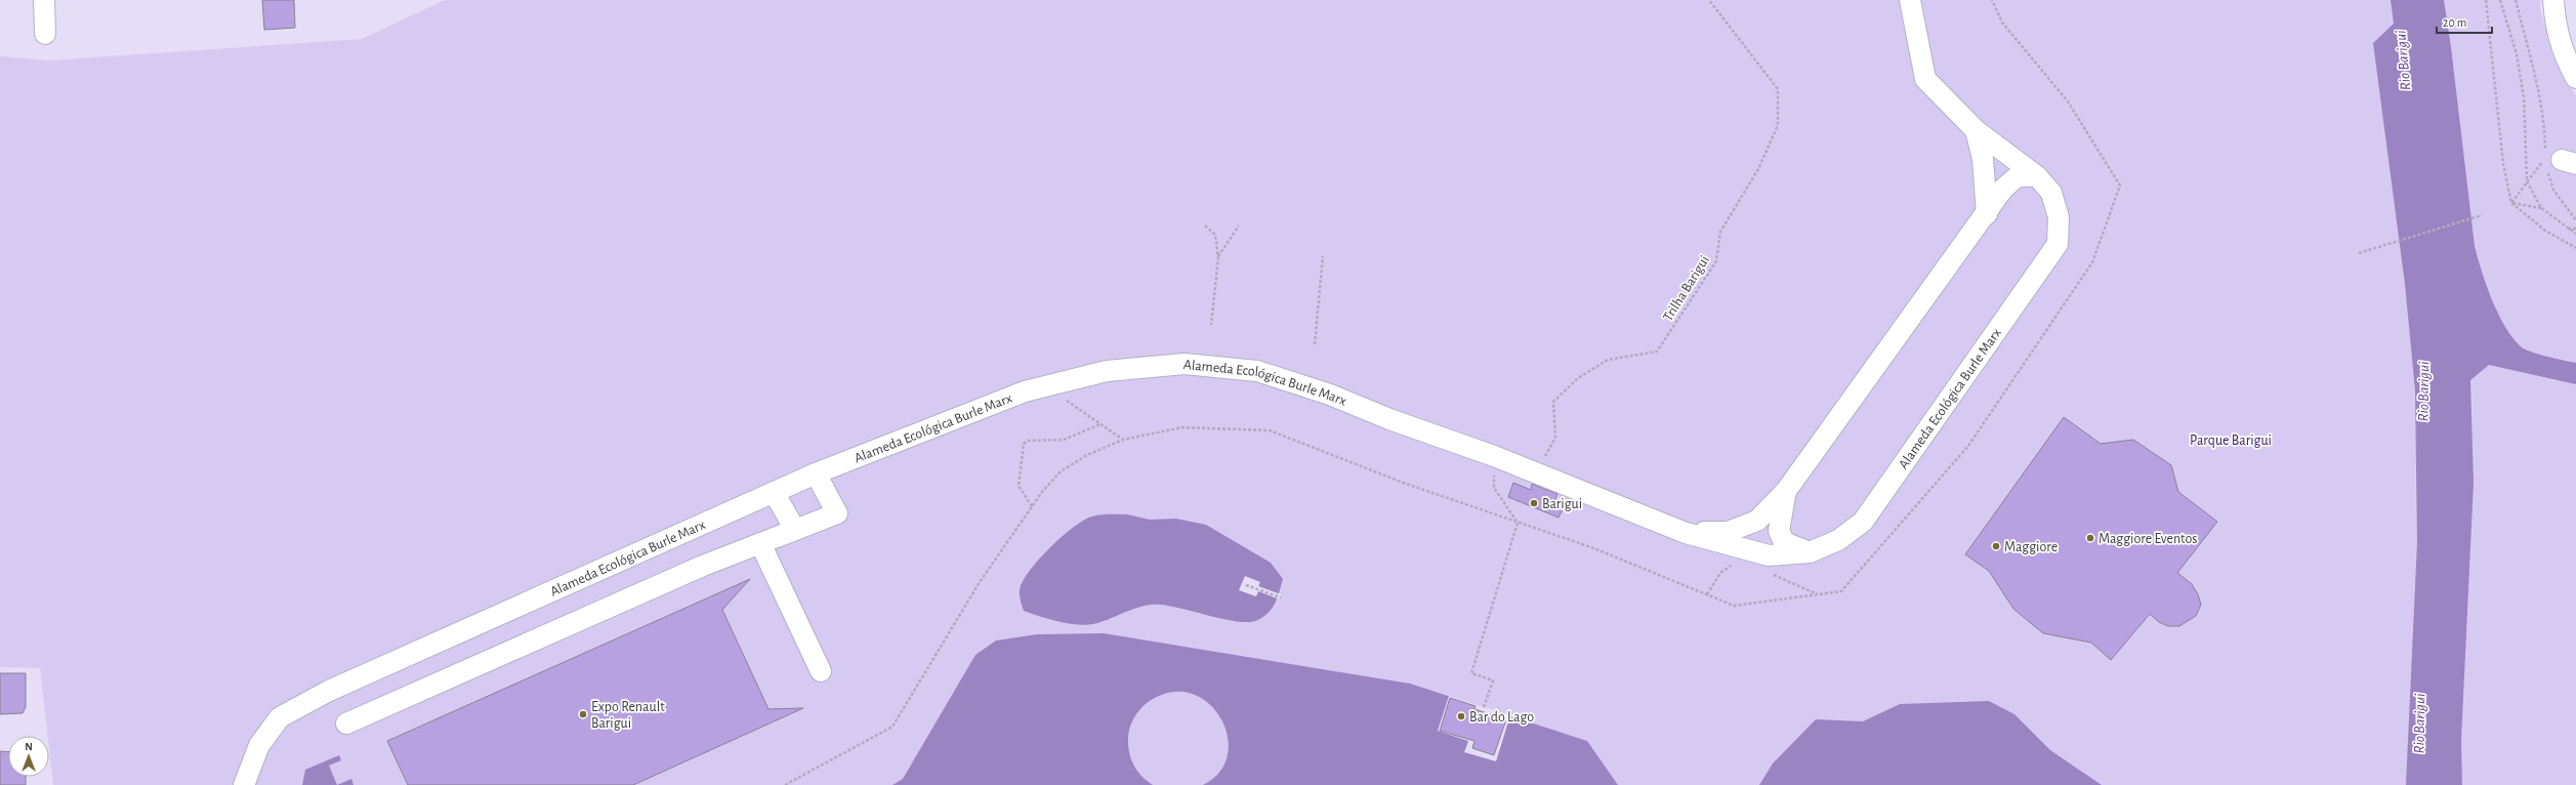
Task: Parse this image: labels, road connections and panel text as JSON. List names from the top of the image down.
{
  "streets": {
    "street": ["Alameda Ecológica Burle Marx"],
    "path": ["Trilha Barigui"]
  },
  "crossings": [
    ["Trilha Barigui", "Alameda Ecológica Burle Marx"]
  ],
  "water": ["Rio Barigui"],
  "parks": ["Parque Barigui"],
  "places": [
    "Barigui",
    "Maggiore Eventos",
    "Maggiore",
    "Expo Renault Barigui",
    "Bar do Lago"
  ],
  "scale_bar": "20 m",
  "north": "top"
}
